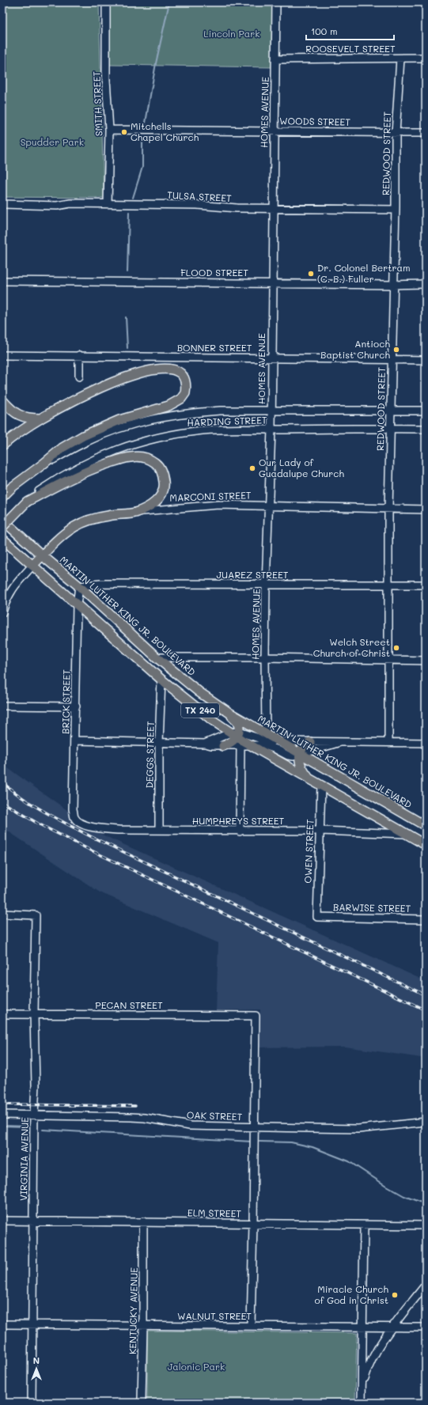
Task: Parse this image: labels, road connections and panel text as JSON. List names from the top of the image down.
{
  "streets": {
    "main road": ["MARCONI STREET", "MARTIN LUTHER KING JR. BOULEVARD", "TX 240"],
    "street": [
      "ROOSEVELT STREET",
      "SMITH STREET",
      "HOMES AVENUE",
      "WOODS STREET",
      "REDWOOD STREET",
      "TULSA STREET",
      "FLOOD STREET",
      "BONNER STREET",
      "HARDING STREET",
      "JUAREZ STREET",
      "BRICK STREET",
      "DEGGS STREET",
      "HUMPHREYS STREET",
      "OWEN STREET",
      "BARWISE STREET",
      "PECAN STREET",
      "OAK STREET",
      "VIRGINIA AVENUE",
      "ELM STREET",
      "KENTUCKY AVENUE",
      "WALNUT STREET"
    ]
  },
  "crossings": [
    ["ROOSEVELT STREET", "HOMES AVENUE"],
    ["ROOSEVELT STREET", "REDWOOD STREET"],
    ["SMITH STREET", "WOODS STREET"],
    ["SMITH STREET", "TULSA STREET"],
    ["HOMES AVENUE", "WOODS STREET"],
    ["HOMES AVENUE", "TULSA STREET"],
    ["HOMES AVENUE", "FLOOD STREET"],
    ["HOMES AVENUE", "BONNER STREET"],
    ["HOMES AVENUE", "HARDING STREET"],
    ["HOMES AVENUE", "MARCONI STREET"],
    ["HOMES AVENUE", "JUAREZ STREET"],
    ["HOMES AVENUE", "MARTIN LUTHER KING JR. BOULEVARD"],
    ["WOODS STREET", "REDWOOD STREET"],
    ["REDWOOD STREET", "TULSA STREET"],
    ["REDWOOD STREET", "FLOOD STREET"],
    ["REDWOOD STREET", "BONNER STREET"],
    ["REDWOOD STREET", "HARDING STREET"],
    ["REDWOOD STREET", "MARCONI STREET"],
    ["REDWOOD STREET", "JUAREZ STREET"],
    ["MARCONI STREET", "MARTIN LUTHER KING JR. BOULEVARD"],
    ["MARCONI STREET", "TX 240"],
    ["JUAREZ STREET", "MARTIN LUTHER KING JR. BOULEVARD"],
    ["JUAREZ STREET", "BRICK STREET"],
    ["MARTIN LUTHER KING JR. BOULEVARD", "BRICK STREET"],
    ["BRICK STREET", "TX 240"],
    ["BRICK STREET", "HUMPHREYS STREET"],
    ["TX 240", "DEGGS STREET"],
    ["TX 240", "HUMPHREYS STREET"],
    ["TX 240", "OWEN STREET"],
    ["DEGGS STREET", "HUMPHREYS STREET"],
    ["HUMPHREYS STREET", "OWEN STREET"],
    ["OWEN STREET", "BARWISE STREET"],
    ["PECAN STREET", "OAK STREET"],
    ["PECAN STREET", "VIRGINIA AVENUE"],
    ["OAK STREET", "VIRGINIA AVENUE"],
    ["VIRGINIA AVENUE", "ELM STREET"],
    ["VIRGINIA AVENUE", "WALNUT STREET"],
    ["ELM STREET", "KENTUCKY AVENUE"],
    ["KENTUCKY AVENUE", "WALNUT STREET"]
  ],
  "parks": ["Lincoln Park", "Spudder Park", "Jalonic Park"],
  "places": [
    "Mitchells Chapel Church",
    "Dr. Colonel Bertram (C. B.) Fuller",
    "Antioch Baptist Church",
    "Our Lady of Guadalupe Church",
    "Welch Street Church of Christ",
    "Miracle Church of God in Christ"
  ],
  "scale_bar": "100 m",
  "north": "top"
}
